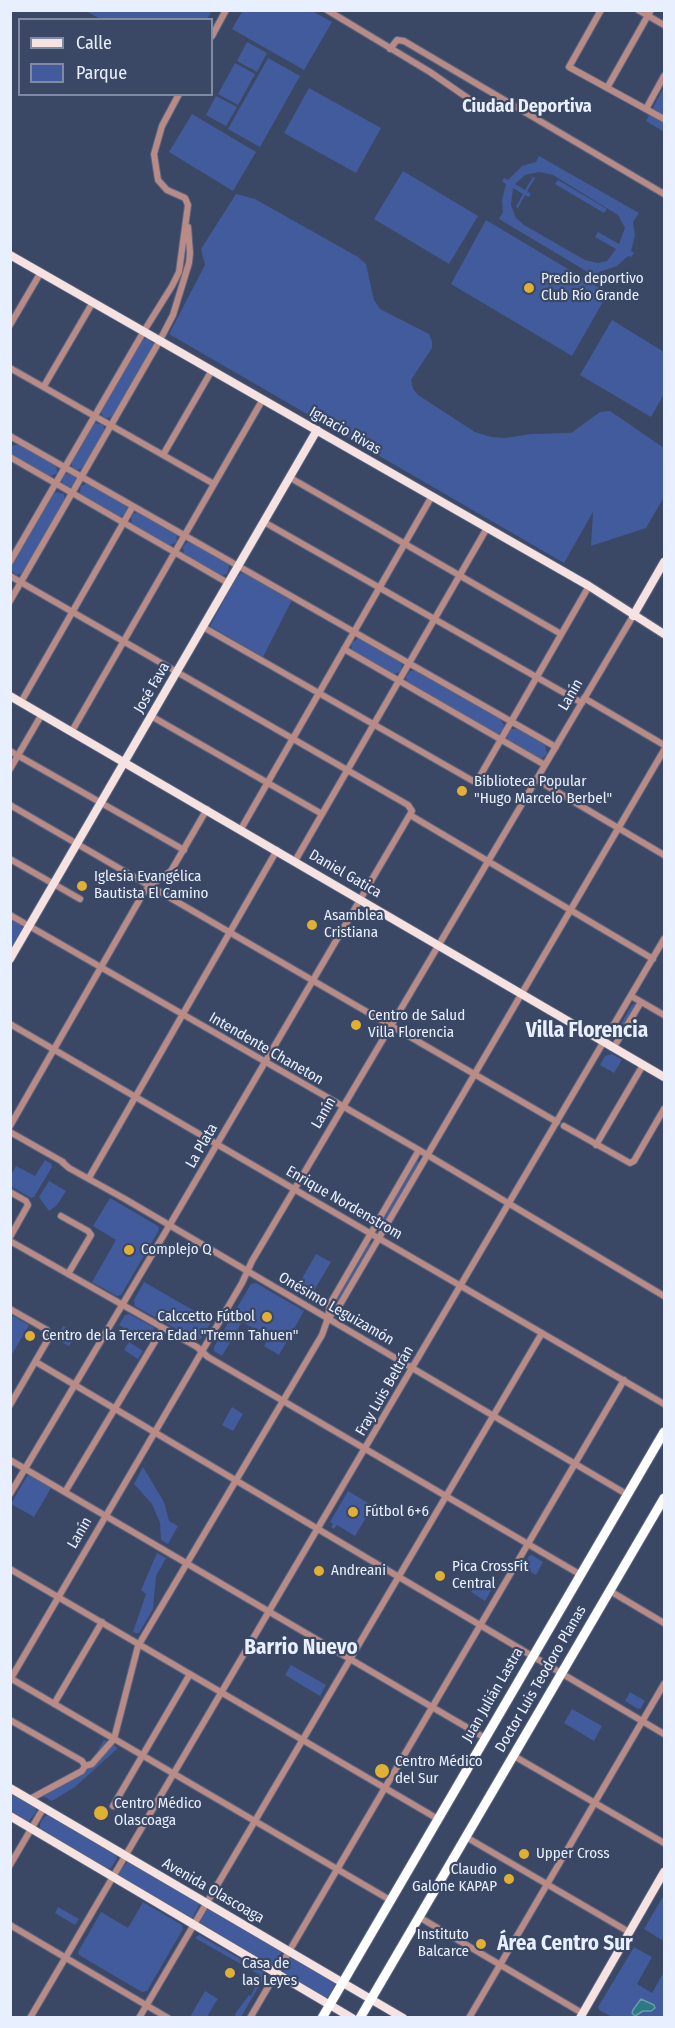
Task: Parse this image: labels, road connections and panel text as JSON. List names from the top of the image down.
{
  "streets": {
    "highway": ["Doctor Luis Teodoro Planas", "Juan Julián Lastra"],
    "main road": [
      "Ignacio Rivas",
      "José Fava",
      "Lanín",
      "Daniel Gatica",
      "Avenida Olascoaga"
    ],
    "street": [
      "Intendente Chaneton",
      "La Plata",
      "Enrique Nordenstrom",
      "Onésimo Leguizamón",
      "Fray Luis Beltrán"
    ]
  },
  "crossings": [
    ["Ignacio Rivas", "José Fava"],
    ["Ignacio Rivas", "Lanín"],
    ["José Fava", "Daniel Gatica"],
    ["José Fava", "Intendente Chaneton"],
    ["Lanín", "Daniel Gatica"],
    ["Lanín", "Intendente Chaneton"],
    ["Lanín", "Enrique Nordenstrom"],
    ["Lanín", "Onésimo Leguizamón"],
    ["Daniel Gatica", "La Plata"],
    ["Daniel Gatica", "Fray Luis Beltrán"],
    ["Intendente Chaneton", "La Plata"],
    ["Intendente Chaneton", "Fray Luis Beltrán"],
    ["La Plata", "Enrique Nordenstrom"],
    ["La Plata", "Onésimo Leguizamón"],
    ["Enrique Nordenstrom", "Fray Luis Beltrán"],
    ["Onésimo Leguizamón", "Fray Luis Beltrán"],
    ["Onésimo Leguizamón", "Juan Julián Lastra"],
    ["Fray Luis Beltrán", "Avenida Olascoaga"],
    ["Doctor Luis Teodoro Planas", "Avenida Olascoaga"],
    ["Juan Julián Lastra", "Avenida Olascoaga"]
  ],
  "districts": [
    "Ciudad Deportiva",
    "Villa Florencia",
    "Barrio Nuevo",
    "Área Centro Sur"
  ],
  "places": [
    "Predio deportivo Club Río Grande",
    "Biblioteca Popular \"Hugo Marcelo Berbel\"",
    "Iglesia Evangélica Bautista El Camino",
    "Asamblea Cristiana",
    "Centro de Salud Villa Florencia",
    "Complejo Q",
    "Calccetto Fútbol",
    "Centro de la Tercera Edad \"Tremn Tahuen\"",
    "Fútbol 6+6",
    "Andreani",
    "Pica CrossFit Central",
    "Centro Médico del Sur",
    "Centro Médico Olascoaga",
    "Upper Cross",
    "Claudio Galone KAPAP",
    "Instituto Balcarce",
    "Casa de las Leyes"
  ],
  "legend": ["Calle", "Parque"]
}
